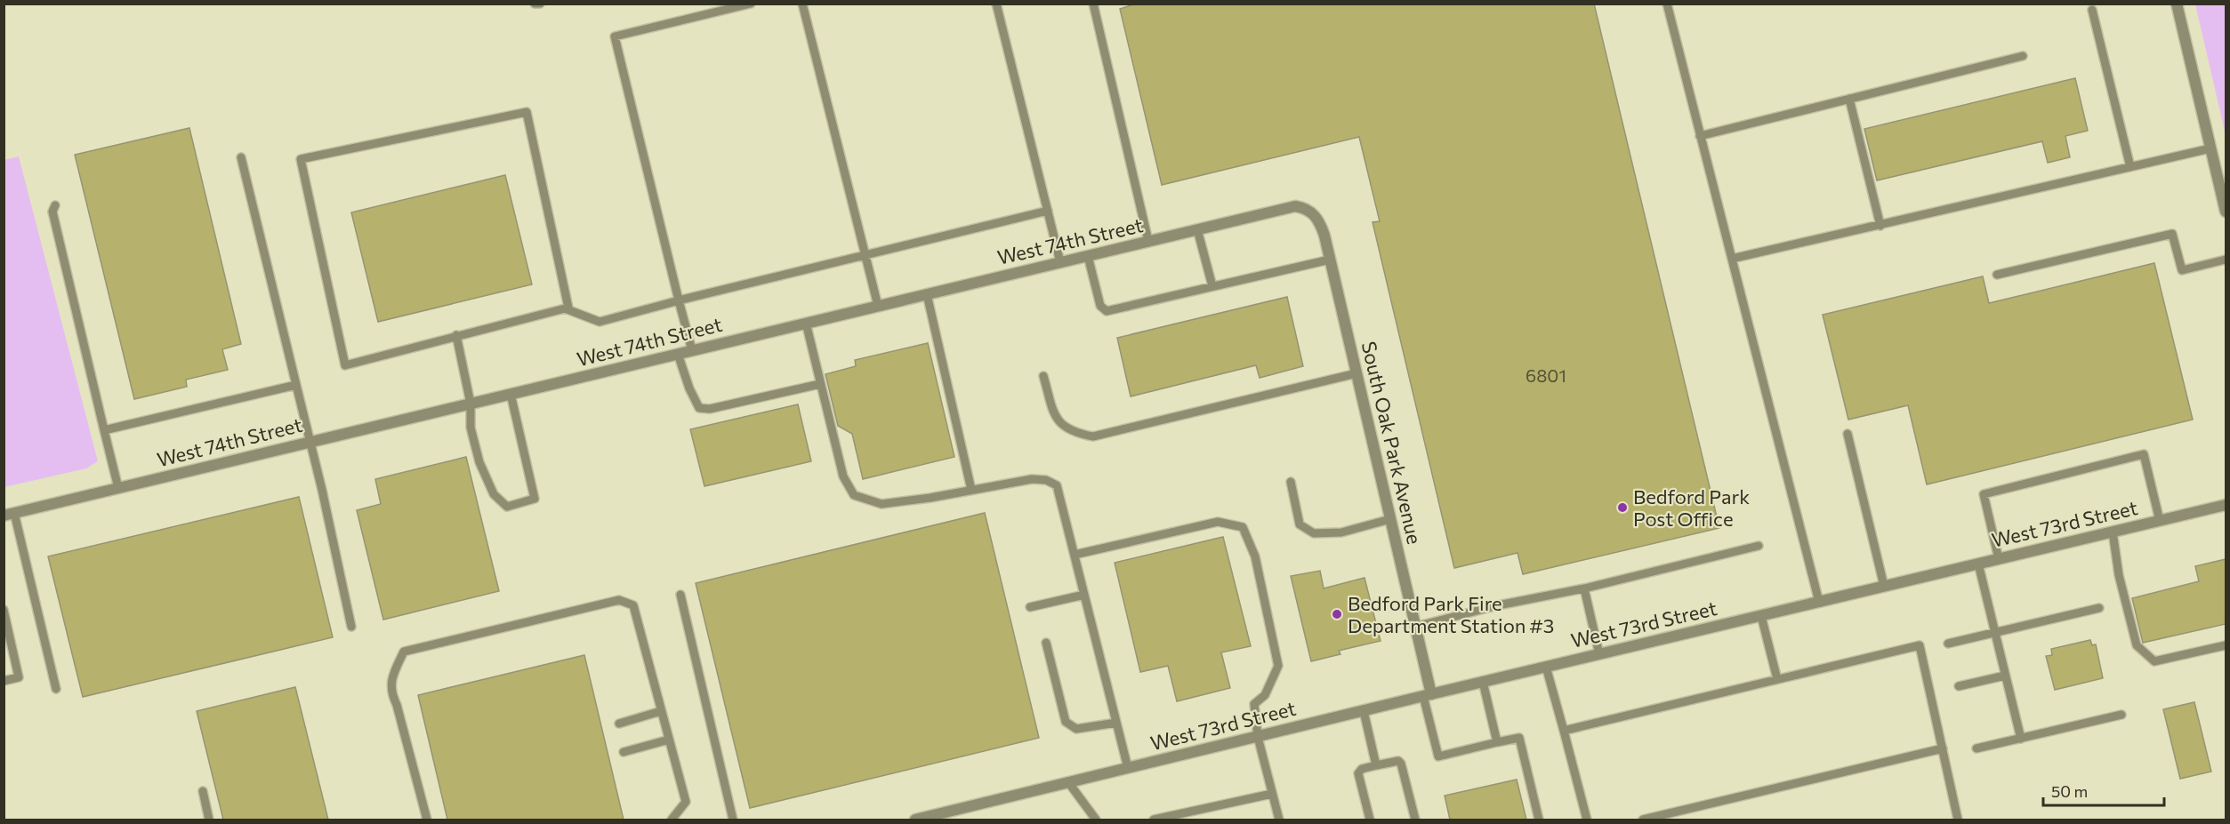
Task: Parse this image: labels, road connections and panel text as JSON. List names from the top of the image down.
{
  "streets": {
    "street": ["West 74th Street", "South Oak Park Avenue", "West 73rd Street"]
  },
  "crossings": [
    ["West 74th Street", "South Oak Park Avenue"],
    ["South Oak Park Avenue", "West 73rd Street"]
  ],
  "places": ["Bedford Park Post Office", "Bedford Park Fire Department Station #3"],
  "house_numbers": ["6801"],
  "scale_bar": "50 m"
}
